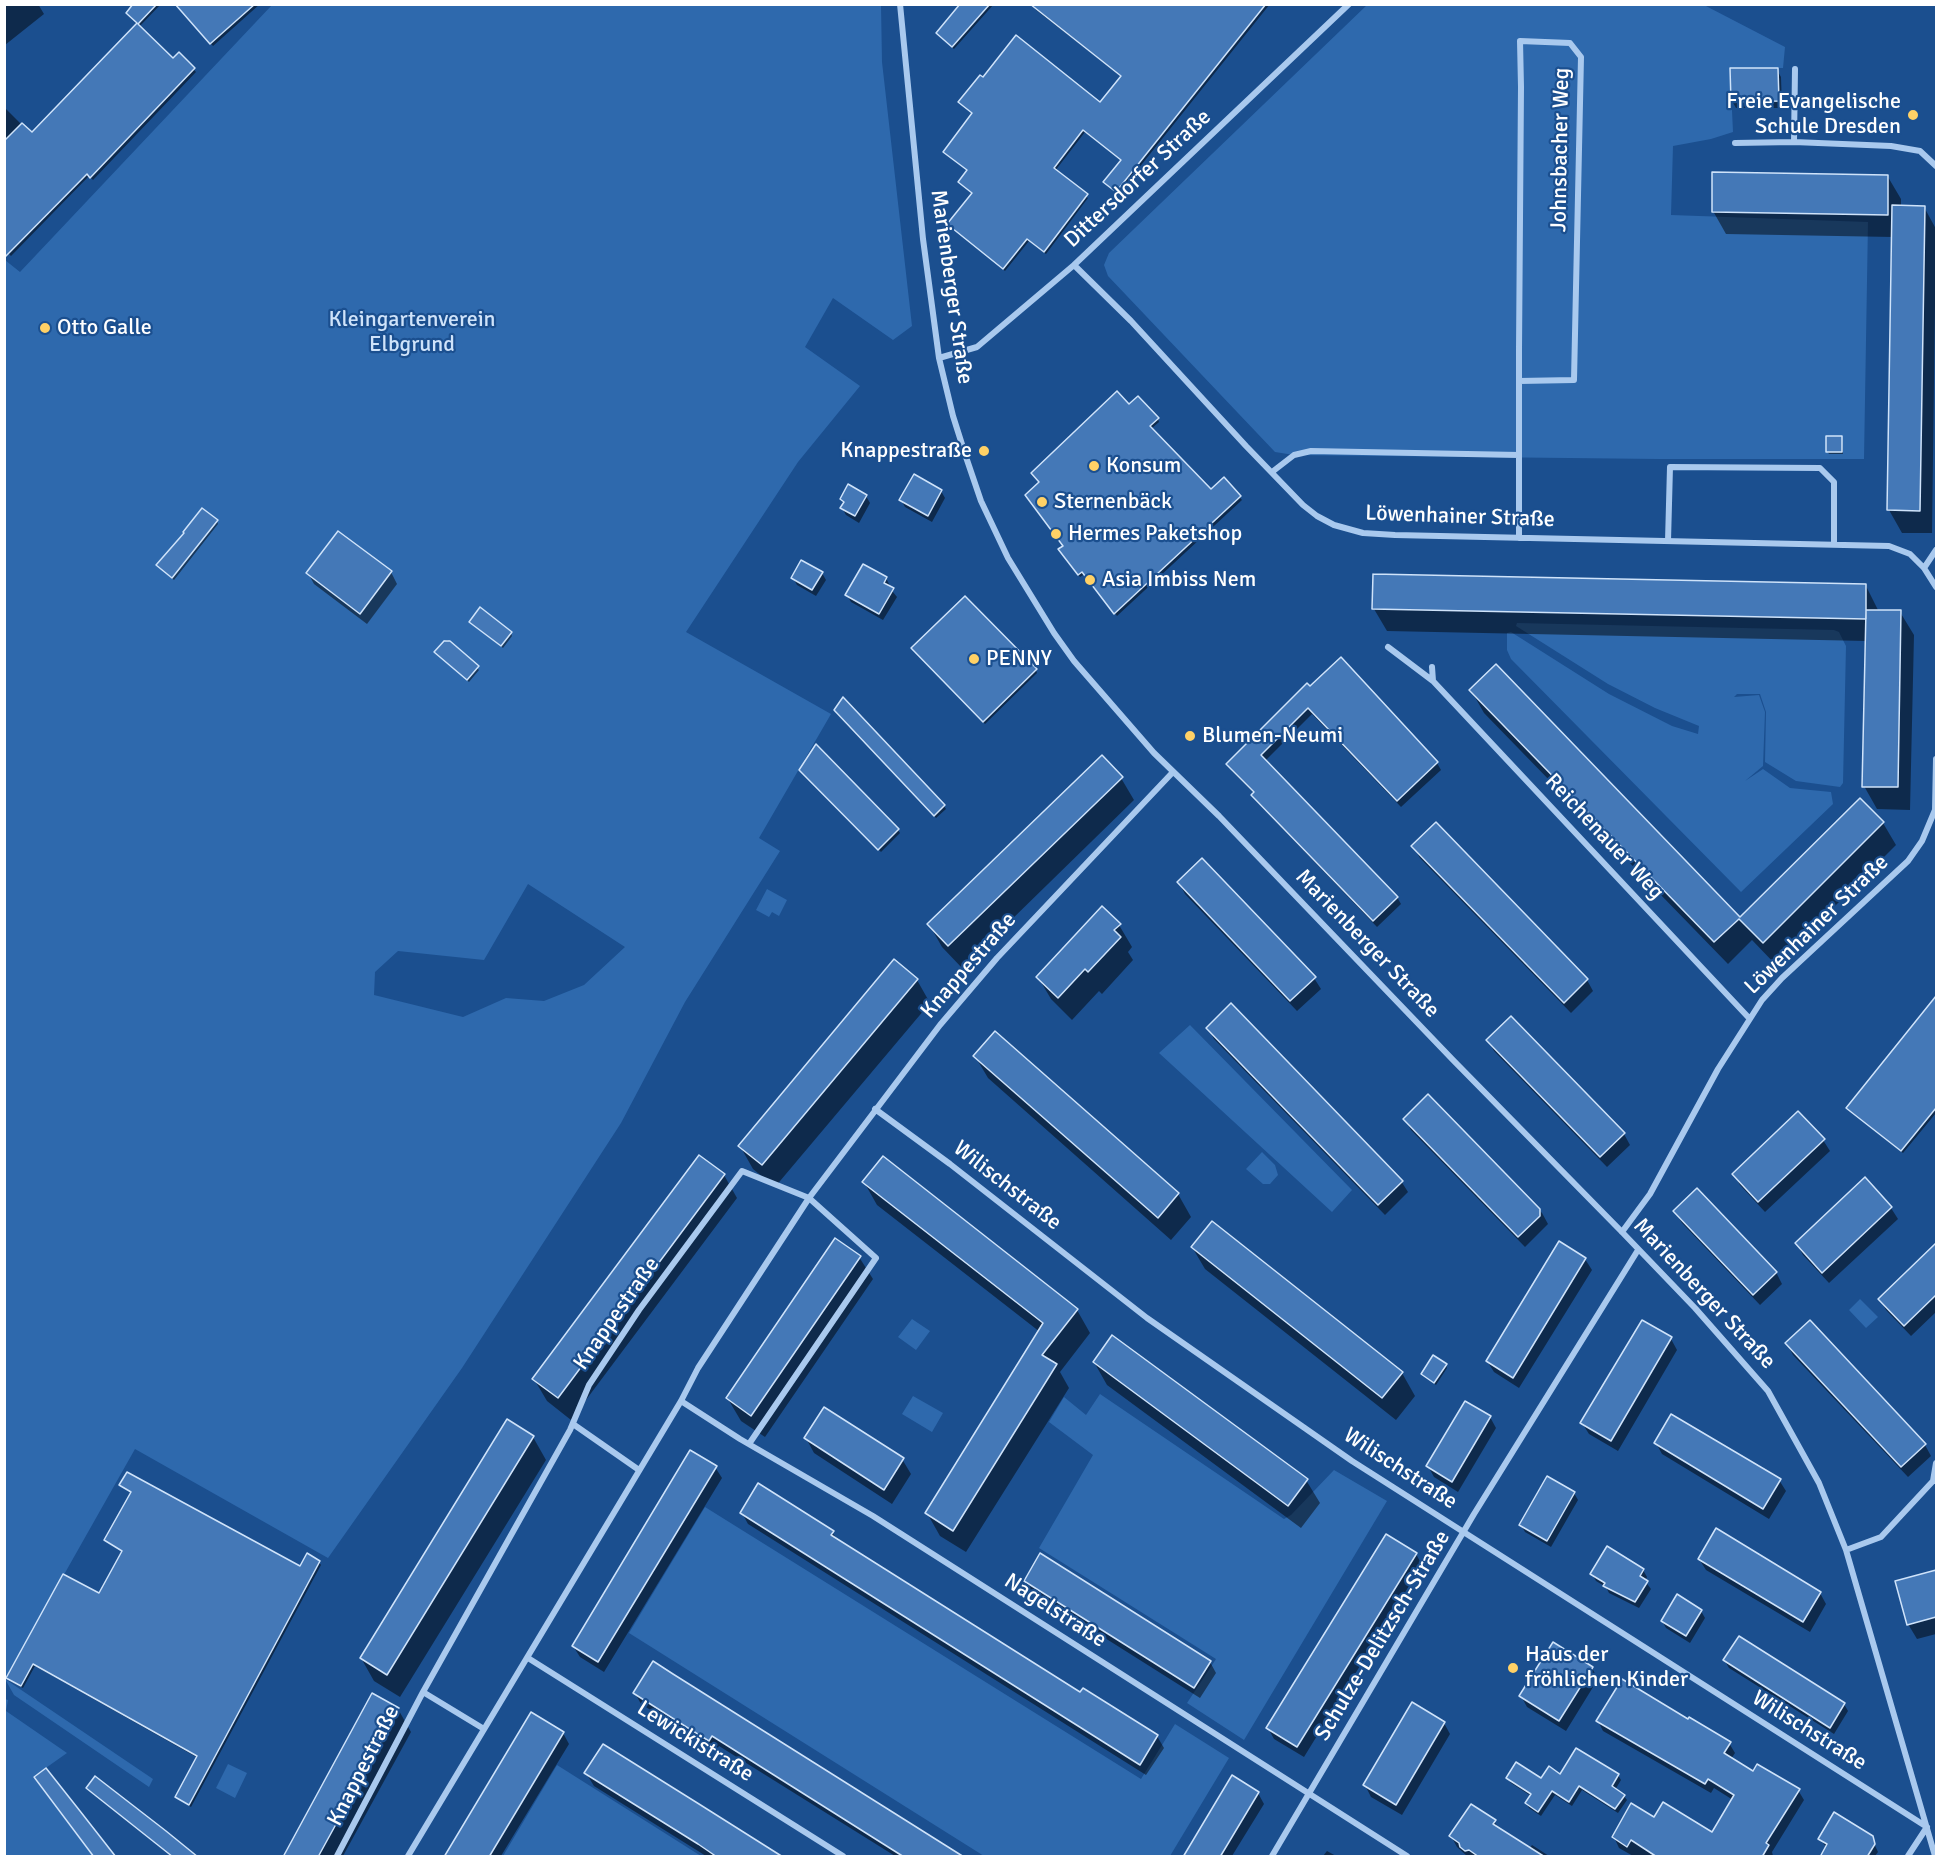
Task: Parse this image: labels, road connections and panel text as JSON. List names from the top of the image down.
{
  "streets": {
    "street": [
      "Johnsbacher Weg",
      "Dittersdorfer Straße",
      "Marienberger Straße",
      "Löwenhainer Straße",
      "Reichenauer Weg",
      "Knappestraße",
      "Wilischstraße",
      "Nagelstraße",
      "Schulze-Delitzsch-Straße",
      "Lewickistraße"
    ]
  },
  "crossings": [
    ["Johnsbacher Weg", "Löwenhainer Straße"],
    ["Dittersdorfer Straße", "Marienberger Straße"],
    ["Dittersdorfer Straße", "Löwenhainer Straße"],
    ["Marienberger Straße", "Löwenhainer Straße"],
    ["Marienberger Straße", "Knappestraße"],
    ["Marienberger Straße", "Wilischstraße"],
    ["Marienberger Straße", "Schulze-Delitzsch-Straße"],
    ["Löwenhainer Straße", "Reichenauer Weg"],
    ["Knappestraße", "Wilischstraße"],
    ["Knappestraße", "Nagelstraße"],
    ["Knappestraße", "Lewickistraße"],
    ["Wilischstraße", "Schulze-Delitzsch-Straße"],
    ["Nagelstraße", "Schulze-Delitzsch-Straße"]
  ],
  "parks": ["Kleingartenverein Elbgrund"],
  "places": [
    "Freie Evangelische Schule Dresden",
    "Otto Galle",
    "Knappestraße",
    "Konsum",
    "Sternenbäck",
    "Hermes Paketshop",
    "Asia Imbiss Nem",
    "PENNY",
    "Blumen-Neumi",
    "Haus der fröhlichen Kinder"
  ]
}
